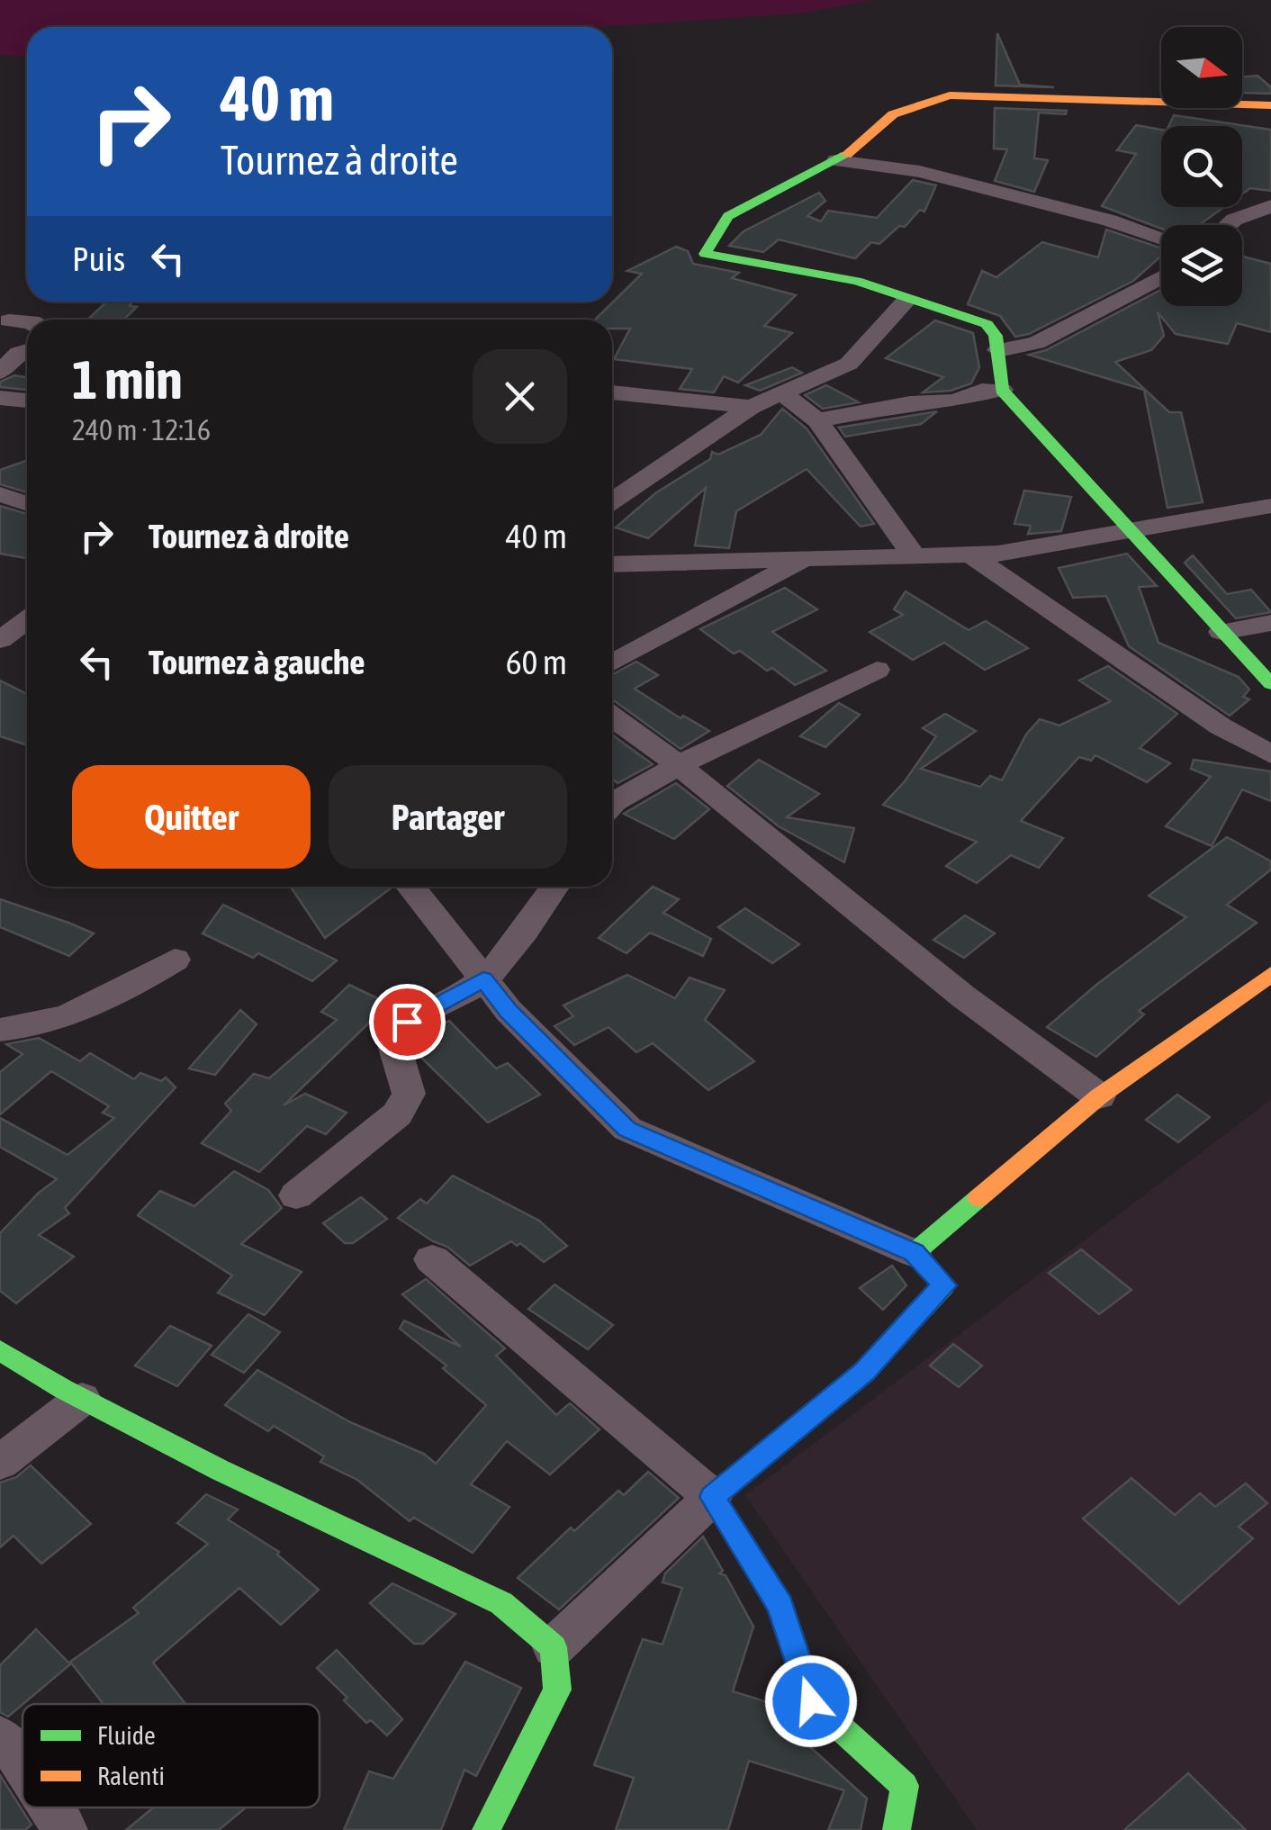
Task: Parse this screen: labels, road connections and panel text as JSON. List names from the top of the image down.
{
  "legend": ["Fluide", "Ralenti"],
  "north": "right",
  "page": {
    "turn": ["40 m", "Tournez à droite"],
    "then": "Puis",
    "heading": ["1 min", "240 m · 12:16"],
    "list": [
      {
        "name": "Tournez à droite",
        "value": "40 m"
      },
      {
        "name": "Tournez à gauche",
        "value": "60 m"
      }
    ],
    "buttons": ["Quitter", "Partager"]
  }
}
